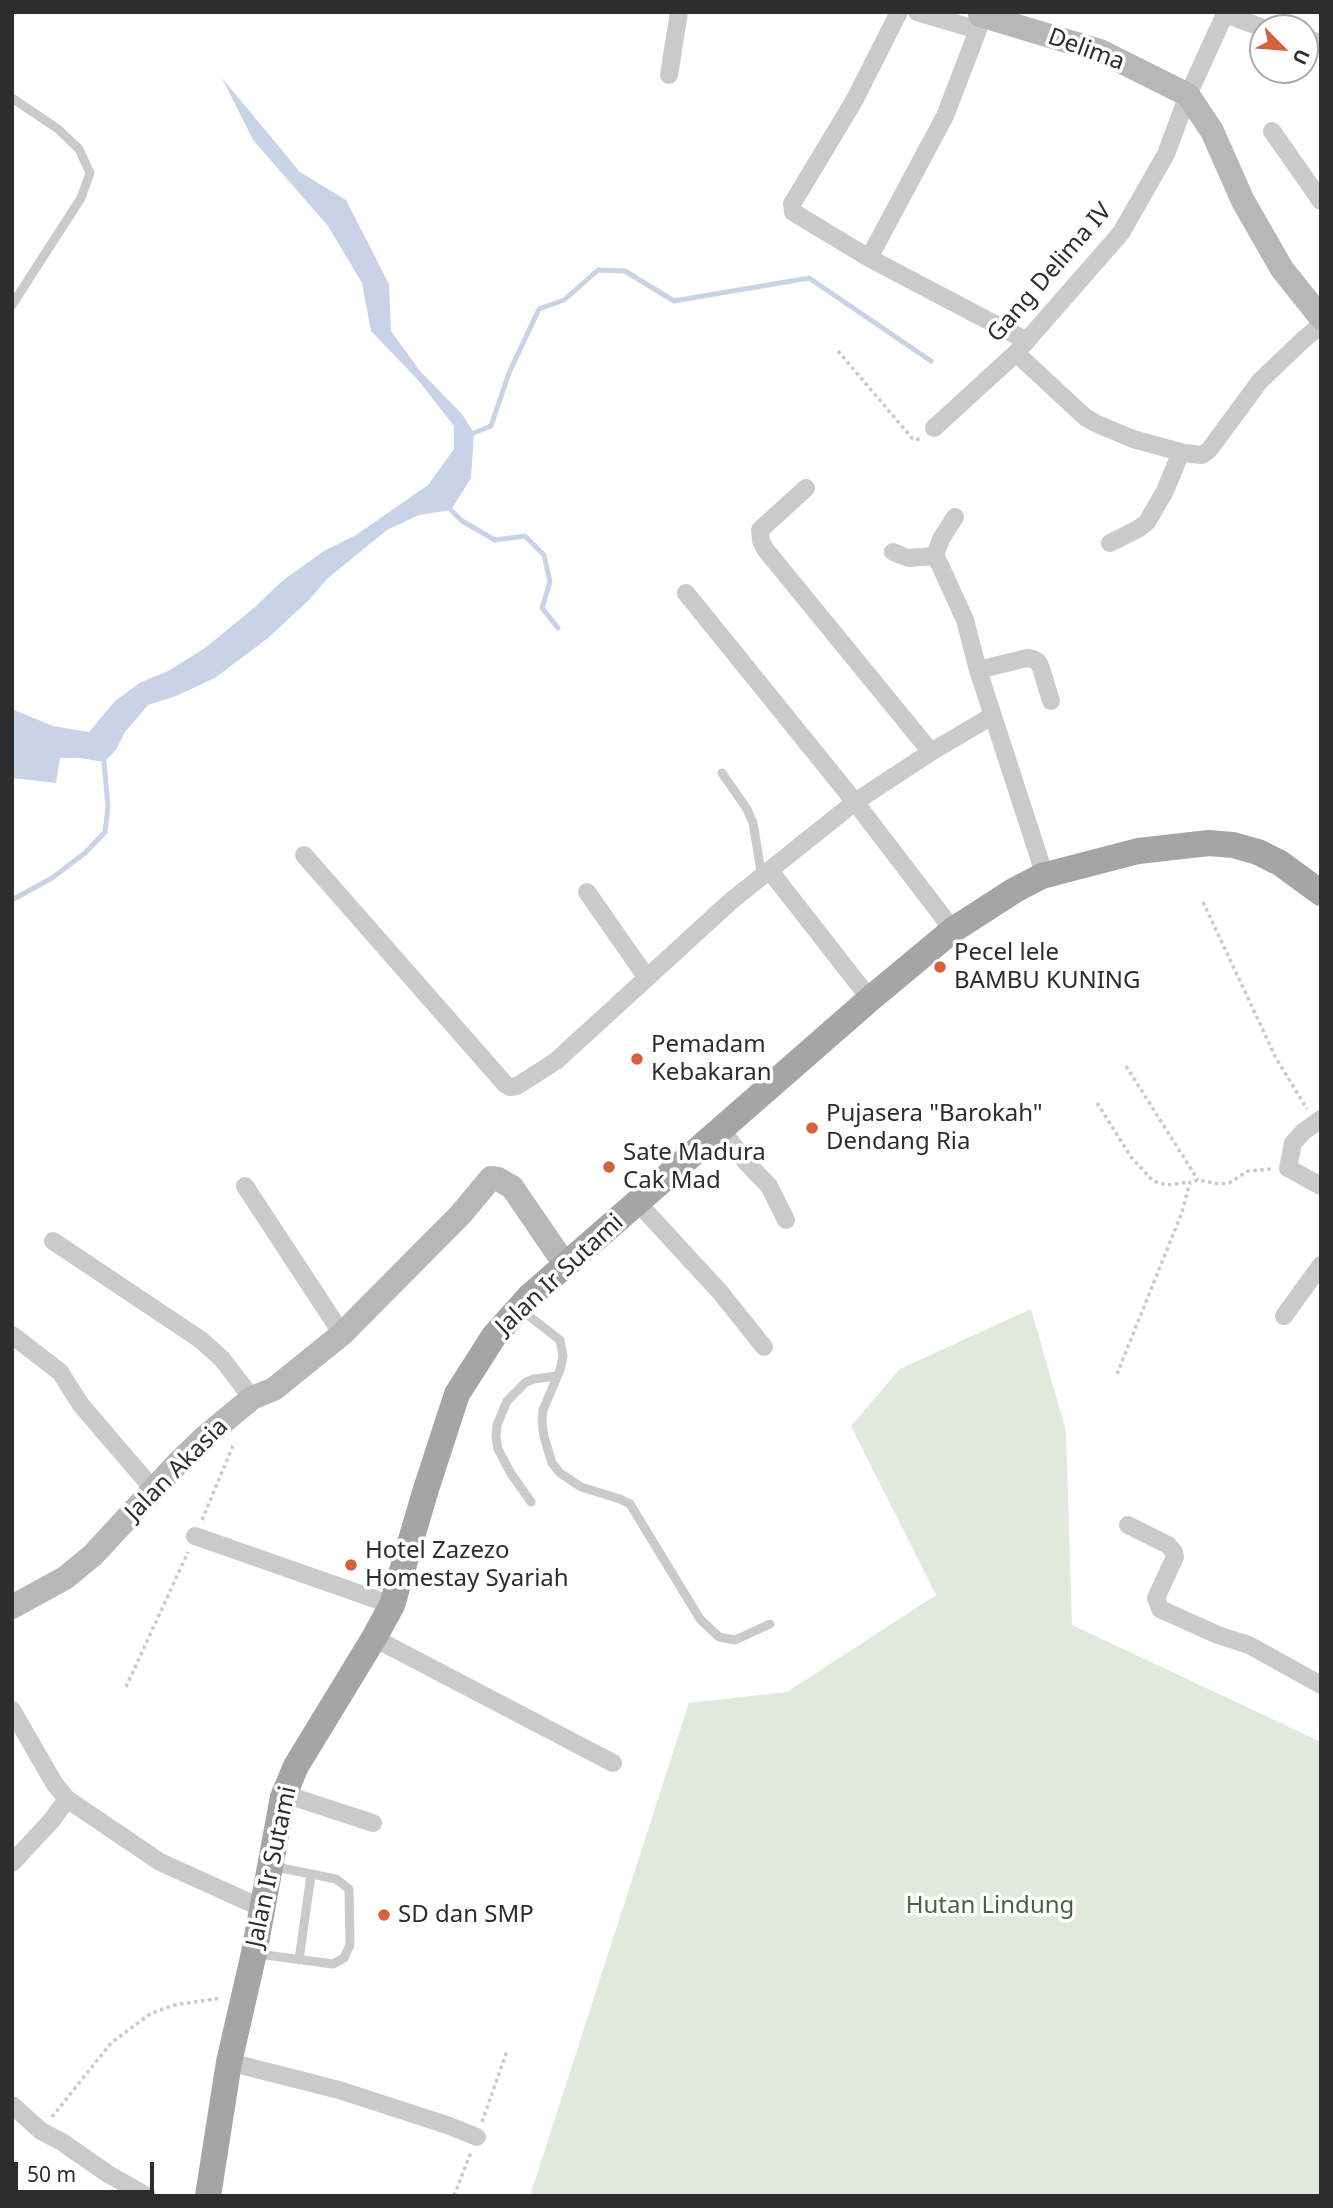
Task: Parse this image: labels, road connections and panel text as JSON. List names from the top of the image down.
{
  "streets": {
    "main road": ["Jalan Ir Sutami"],
    "street": ["Delima", "Gang Delima IV", "Jalan Akasia"]
  },
  "crossings": [
    ["Delima", "Gang Delima IV"],
    ["Jalan Ir Sutami", "Jalan Akasia"]
  ],
  "parks": ["Hutan Lindung"],
  "places": [
    "Pecel lele BAMBU KUNING",
    "Pemadam Kebakaran",
    "Pujasera \"Barokah\" Dendang Ria",
    "Sate Madura Cak Mad",
    "Hotel Zazezo Homestay Syariah",
    "SD dan SMP"
  ],
  "scale_bar": "50 m",
  "north": "bottom right"
}
